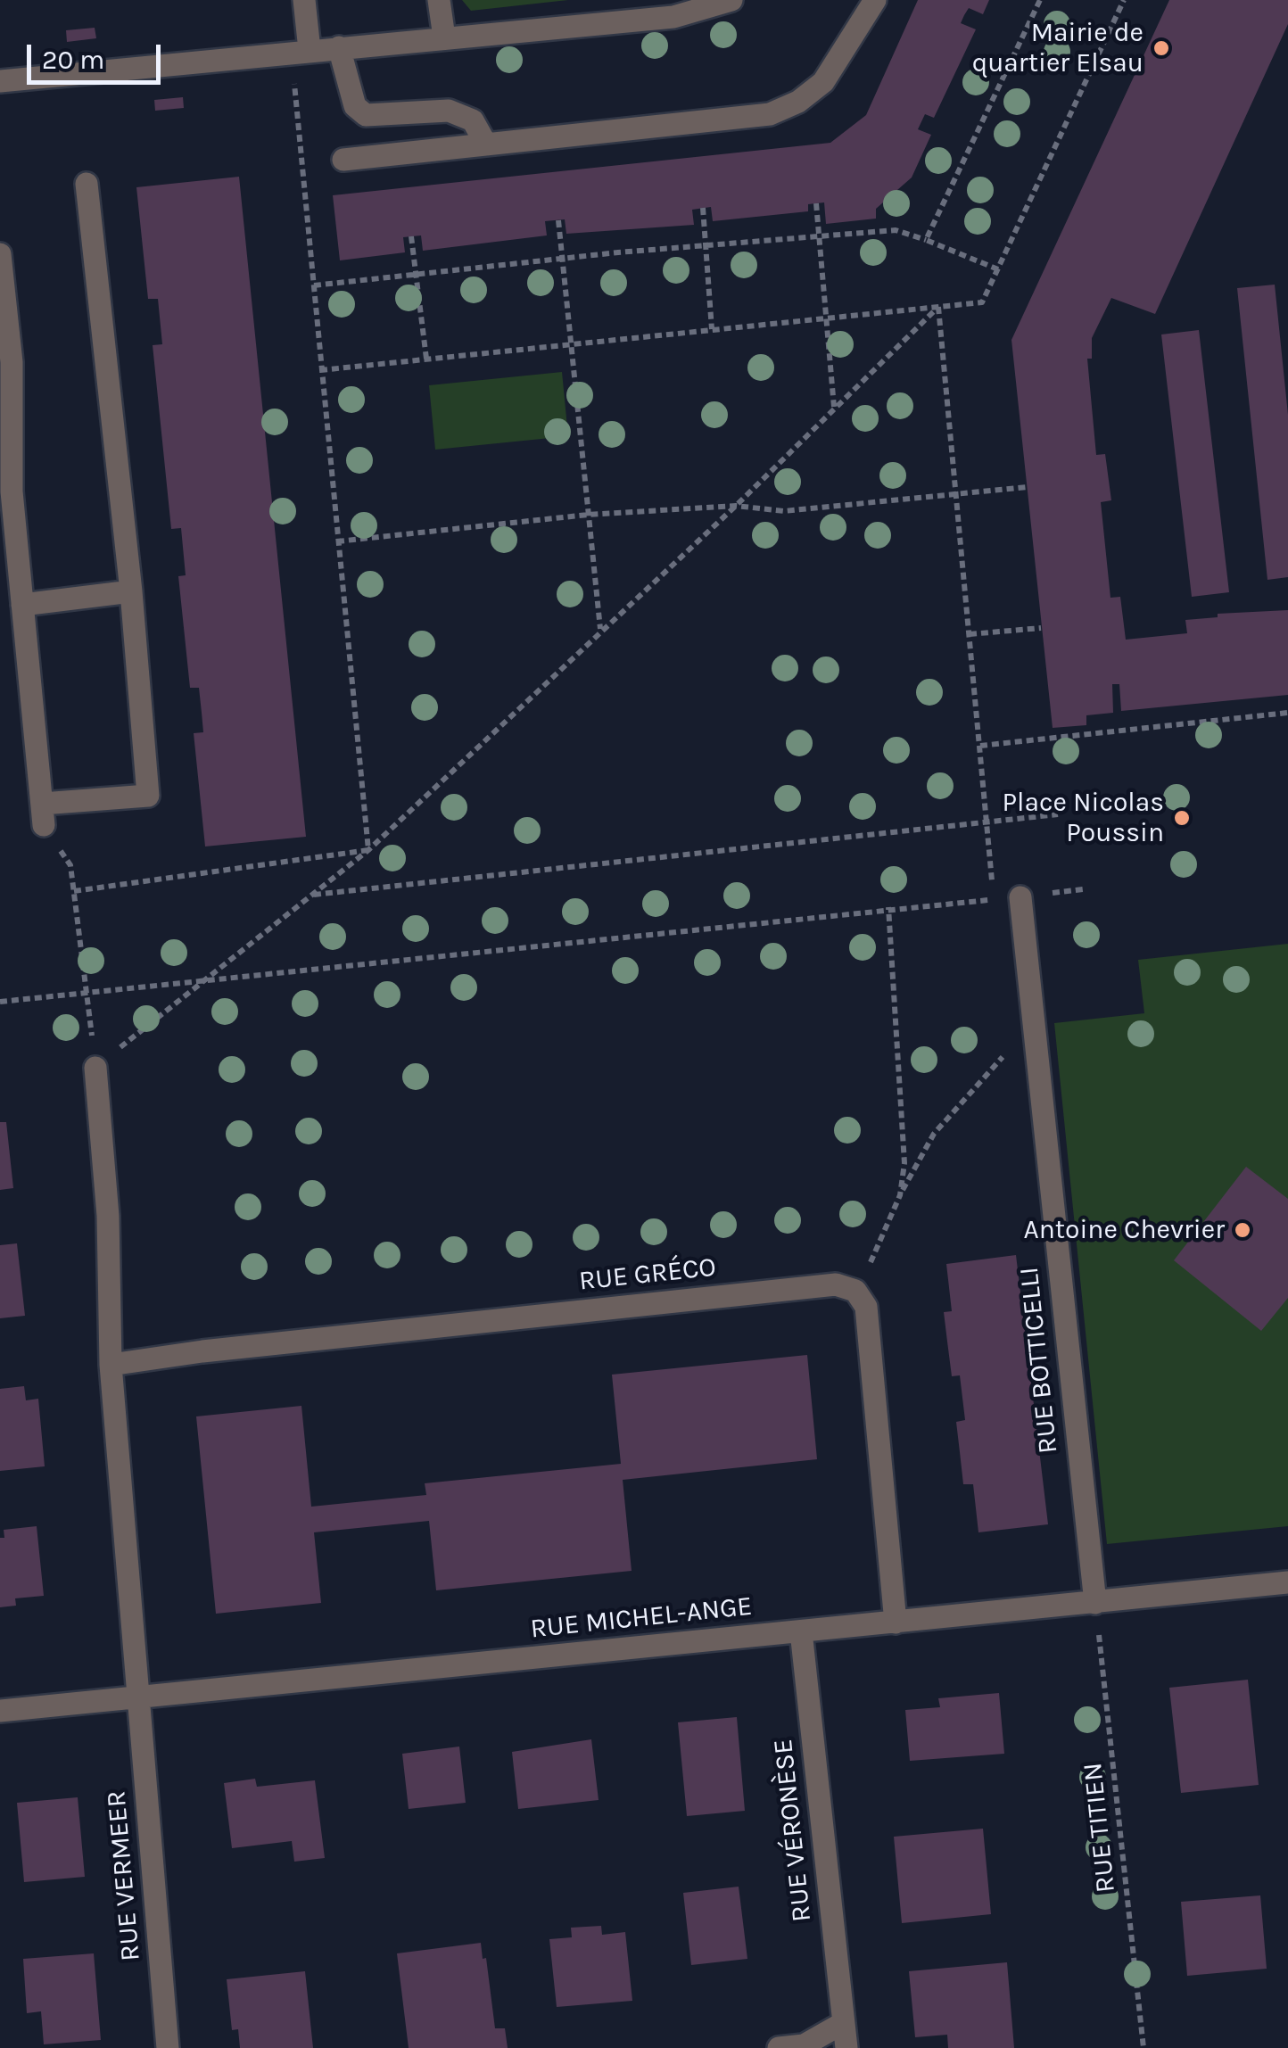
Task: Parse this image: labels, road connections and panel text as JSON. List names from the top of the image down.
{
  "streets": {
    "street": [
      "RUE GRÉCO",
      "RUE BOTTICELLI",
      "RUE MICHEL-ANGE",
      "RUE VÉRONÈSE",
      "RUE VERMEER"
    ],
    "path": ["RUE TITIEN"]
  },
  "crossings": [
    ["RUE BOTTICELLI", "RUE MICHEL-ANGE"],
    ["RUE BOTTICELLI", "RUE TITIEN"],
    ["RUE MICHEL-ANGE", "RUE TITIEN"],
    ["RUE MICHEL-ANGE", "RUE VÉRONÈSE"],
    ["RUE MICHEL-ANGE", "RUE VERMEER"]
  ],
  "places": ["Mairie de quartier Elsau", "Place Nicolas Poussin", "Antoine Chevrier"],
  "scale_bar": "20 m"
}
